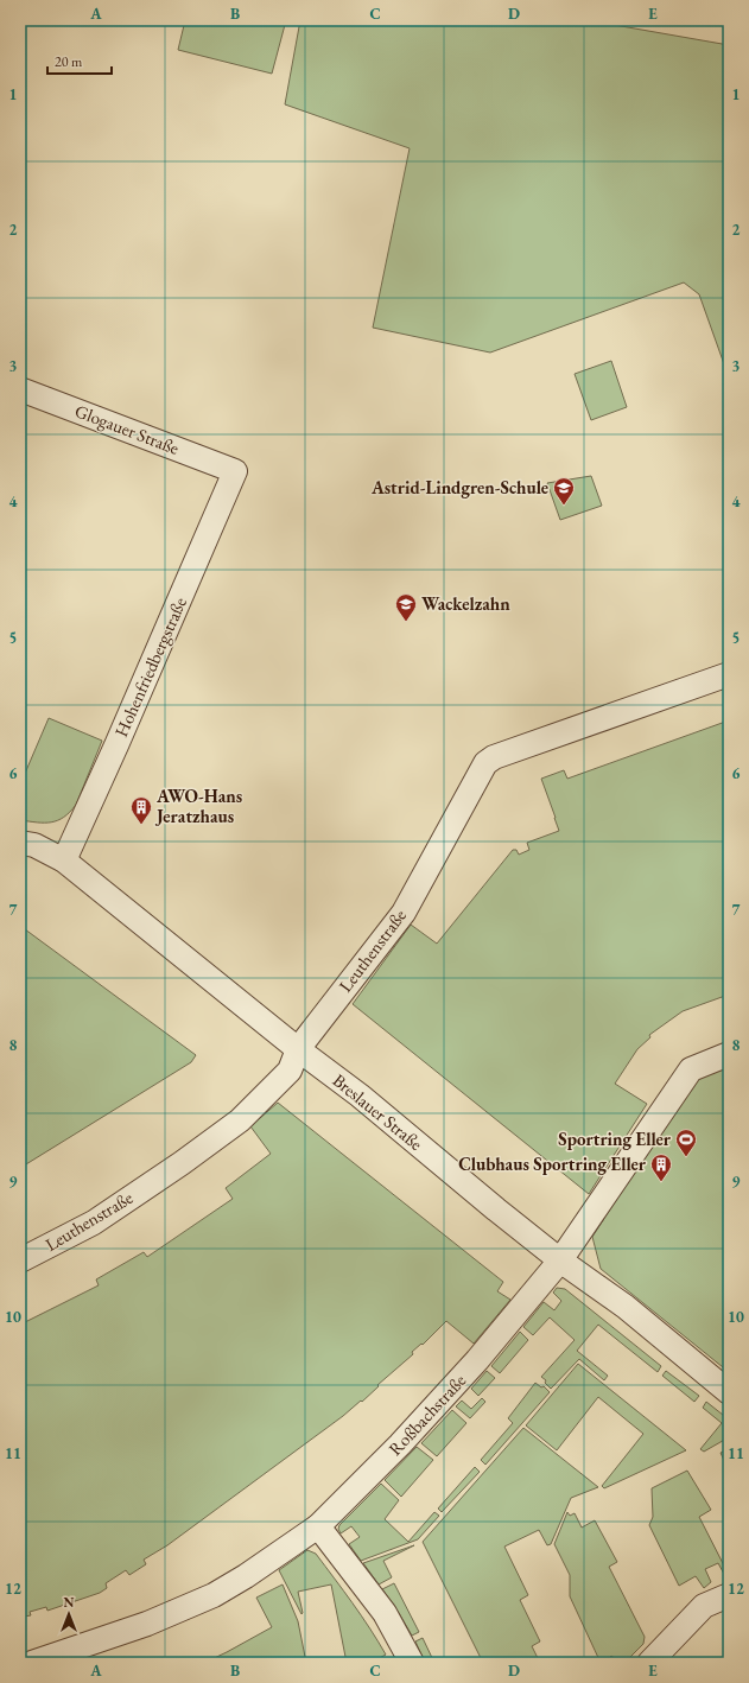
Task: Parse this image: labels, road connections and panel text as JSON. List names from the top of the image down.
{
  "streets": {
    "street": [
      "Glogauer Straße",
      "Hohenfriedbergstraße",
      "Leuthenstraße",
      "Breslauer Straße",
      "Roßbachstraße"
    ]
  },
  "crossings": [
    ["Glogauer Straße", "Hohenfriedbergstraße"],
    ["Hohenfriedbergstraße", "Breslauer Straße"],
    ["Leuthenstraße", "Breslauer Straße"],
    ["Breslauer Straße", "Roßbachstraße"]
  ],
  "places": {
    "school or university": ["Astrid-Lindgren-Schule", "Wackelzahn"],
    "building": ["AWO-Hans Jeratzhaus", "Clubhaus Sportring Eller"],
    "sports": ["Sportring Eller"]
  },
  "scale_bar": "20 m",
  "north": "top",
  "grid": {
    "columns": [
      "A",
      "B",
      "C",
      "D",
      "E"
    ],
    "rows": [
      "1",
      "2",
      "3",
      "4",
      "5",
      "6",
      "7",
      "8",
      "9",
      "10",
      "11",
      "12"
    ]
  }
}
